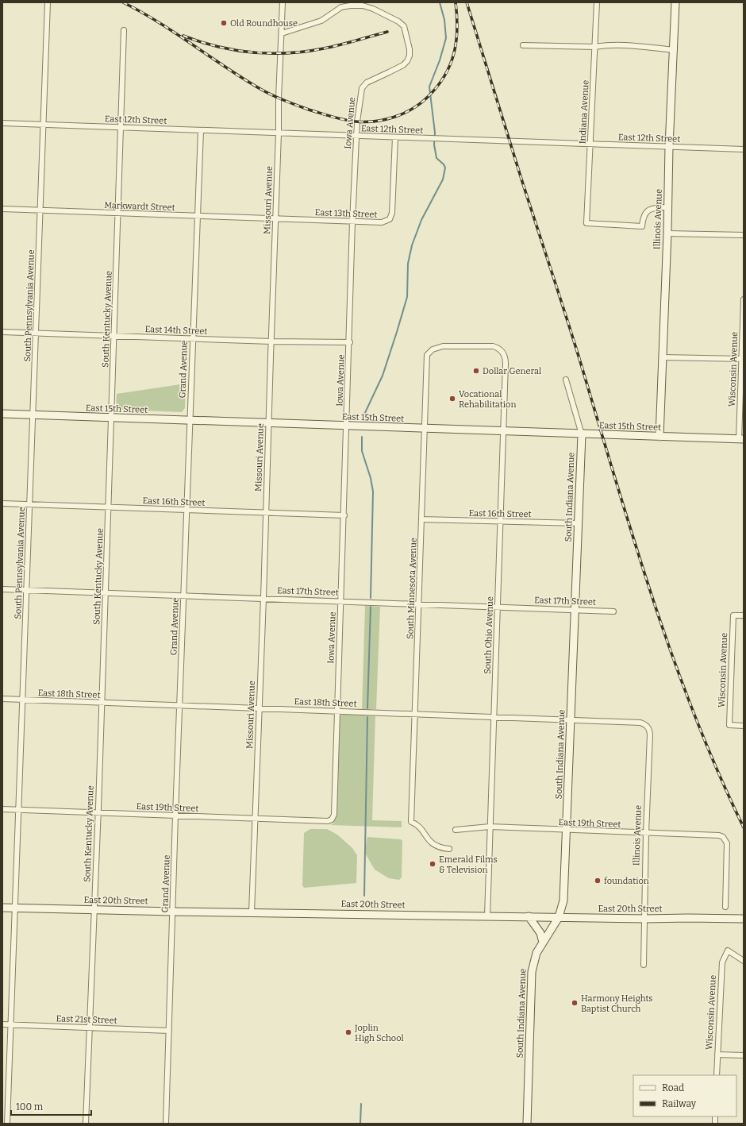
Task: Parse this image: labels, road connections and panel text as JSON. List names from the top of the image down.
{
  "streets": {
    "main road": [
      "Illinois Avenue",
      "East 15th Street",
      "South Indiana Avenue",
      "East 20th Street"
    ],
    "street": [
      "Indiana Avenue",
      "East 12th Street",
      "Iowa Avenue",
      "Missouri Avenue",
      "Markwardt Street",
      "East 13th Street",
      "South Pennsylvania Avenue",
      "South Kentucky Avenue",
      "East 14th Street",
      "Grand Avenue",
      "Wisconsin Avenue",
      "East 16th Street",
      "South Minnesota Avenue",
      "East 17th Street",
      "South Ohio Avenue",
      "East 18th Street",
      "East 19th Street",
      "East 21st Street"
    ]
  },
  "crossings": [
    ["Indiana Avenue", "East 12th Street"],
    ["Indiana Avenue", "Illinois Avenue"],
    ["East 12th Street", "Iowa Avenue"],
    ["East 12th Street", "Missouri Avenue"],
    ["East 12th Street", "East 13th Street"],
    ["East 12th Street", "Illinois Avenue"],
    ["East 12th Street", "South Pennsylvania Avenue"],
    ["East 12th Street", "South Kentucky Avenue"],
    ["East 12th Street", "Grand Avenue"],
    ["Iowa Avenue", "Missouri Avenue"],
    ["Iowa Avenue", "East 13th Street"],
    ["Iowa Avenue", "East 14th Street"],
    ["Iowa Avenue", "East 15th Street"],
    ["Iowa Avenue", "East 16th Street"],
    ["Iowa Avenue", "East 17th Street"],
    ["Iowa Avenue", "East 18th Street"],
    ["Iowa Avenue", "East 19th Street"],
    ["Missouri Avenue", "Markwardt Street"],
    ["Missouri Avenue", "East 13th Street"],
    ["Missouri Avenue", "East 14th Street"],
    ["Missouri Avenue", "East 15th Street"],
    ["Missouri Avenue", "East 16th Street"],
    ["Missouri Avenue", "East 17th Street"],
    ["Missouri Avenue", "East 18th Street"],
    ["Missouri Avenue", "East 19th Street"],
    ["Missouri Avenue", "East 20th Street"],
    ["Markwardt Street", "East 13th Street"],
    ["Markwardt Street", "South Pennsylvania Avenue"],
    ["Markwardt Street", "South Kentucky Avenue"],
    ["Markwardt Street", "Grand Avenue"],
    ["Illinois Avenue", "East 15th Street"],
    ["Illinois Avenue", "East 18th Street"],
    ["Illinois Avenue", "East 19th Street"],
    ["Illinois Avenue", "East 20th Street"],
    ["South Pennsylvania Avenue", "East 14th Street"],
    ["South Pennsylvania Avenue", "East 15th Street"],
    ["South Pennsylvania Avenue", "East 16th Street"],
    ["South Pennsylvania Avenue", "East 17th Street"],
    ["South Pennsylvania Avenue", "East 18th Street"],
    ["South Pennsylvania Avenue", "East 19th Street"],
    ["South Pennsylvania Avenue", "East 20th Street"],
    ["South Pennsylvania Avenue", "East 21st Street"],
    ["South Kentucky Avenue", "East 14th Street"],
    ["South Kentucky Avenue", "East 15th Street"],
    ["South Kentucky Avenue", "East 16th Street"],
    ["South Kentucky Avenue", "East 17th Street"],
    ["South Kentucky Avenue", "East 18th Street"],
    ["South Kentucky Avenue", "East 19th Street"],
    ["South Kentucky Avenue", "East 20th Street"],
    ["South Kentucky Avenue", "East 21st Street"],
    ["East 14th Street", "Grand Avenue"],
    ["Grand Avenue", "East 15th Street"],
    ["Grand Avenue", "East 16th Street"],
    ["Grand Avenue", "East 17th Street"],
    ["Grand Avenue", "East 18th Street"],
    ["Grand Avenue", "East 19th Street"],
    ["Grand Avenue", "East 20th Street"],
    ["Grand Avenue", "East 21st Street"],
    ["Wisconsin Avenue", "East 15th Street"],
    ["East 15th Street", "South Indiana Avenue"],
    ["East 15th Street", "South Minnesota Avenue"],
    ["East 15th Street", "South Ohio Avenue"],
    ["South Indiana Avenue", "East 16th Street"],
    ["South Indiana Avenue", "East 17th Street"],
    ["South Indiana Avenue", "East 18th Street"],
    ["South Indiana Avenue", "East 19th Street"],
    ["South Indiana Avenue", "East 20th Street"],
    ["East 16th Street", "South Minnesota Avenue"],
    ["East 16th Street", "South Ohio Avenue"],
    ["South Minnesota Avenue", "East 17th Street"],
    ["South Minnesota Avenue", "South Ohio Avenue"],
    ["South Minnesota Avenue", "East 18th Street"],
    ["East 17th Street", "South Ohio Avenue"],
    ["South Ohio Avenue", "East 18th Street"],
    ["South Ohio Avenue", "East 19th Street"],
    ["South Ohio Avenue", "East 20th Street"]
  ],
  "places": [
    "Old Roundhouse",
    "Dollar General",
    "Vocational Rehabilitation",
    "Emerald Films & Television",
    "foundation",
    "Harmony Heights Baptist Church",
    "Joplin High School"
  ],
  "legend": ["Road", "Railway"],
  "scale_bar": "100 m"
}
